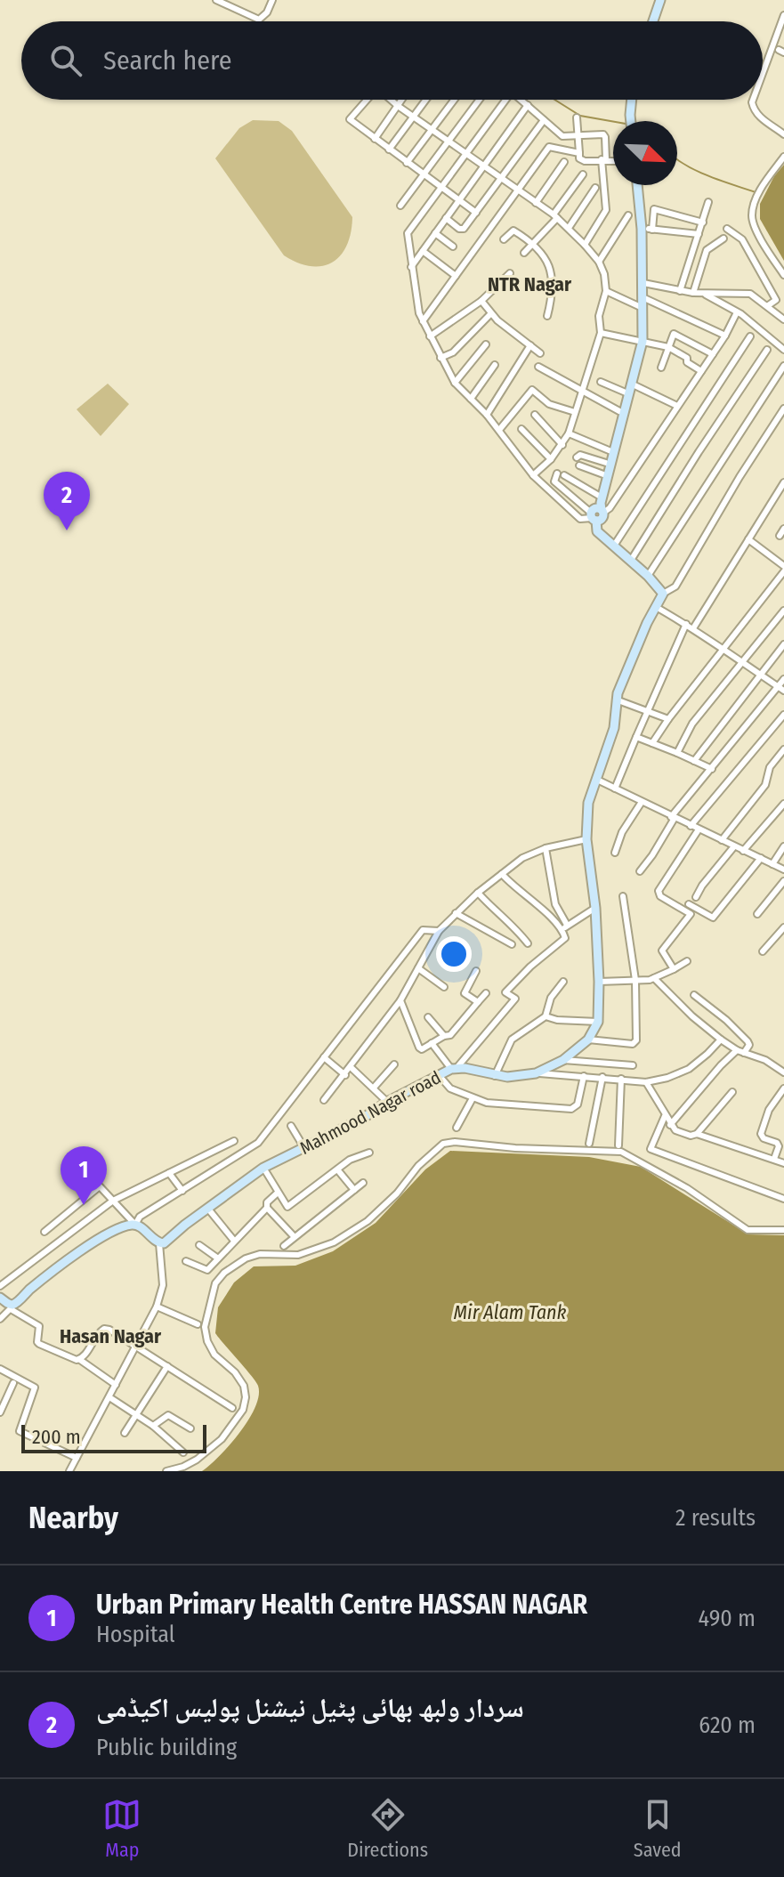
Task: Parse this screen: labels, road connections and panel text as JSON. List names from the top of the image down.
{
  "streets": {
    "main road": ["Mahmood Nagar road"]
  },
  "districts": ["NTR Nagar", "Hasan Nagar"],
  "water": ["Mir Alam Tank"],
  "scale_bar": "200 m",
  "north": "bottom right",
  "page": {
    "search": "Search here",
    "pins": ["2", "1"],
    "scale": "200 m",
    "heading": ["Nearby", "2 results"],
    "list": [
      {
        "mark": "1",
        "name": "Urban Primary Health Centre HASSAN NAGAR",
        "note": "Hospital",
        "value": "490 m"
      },
      {
        "mark": "2",
        "name": "سردار ولبھ بھائی پٹیل نیشنل پولیس اکیڈمی",
        "note": "Public building",
        "value": "620 m"
      }
    ],
    "nav": ["Map", "Directions", "Saved"]
  }
}
